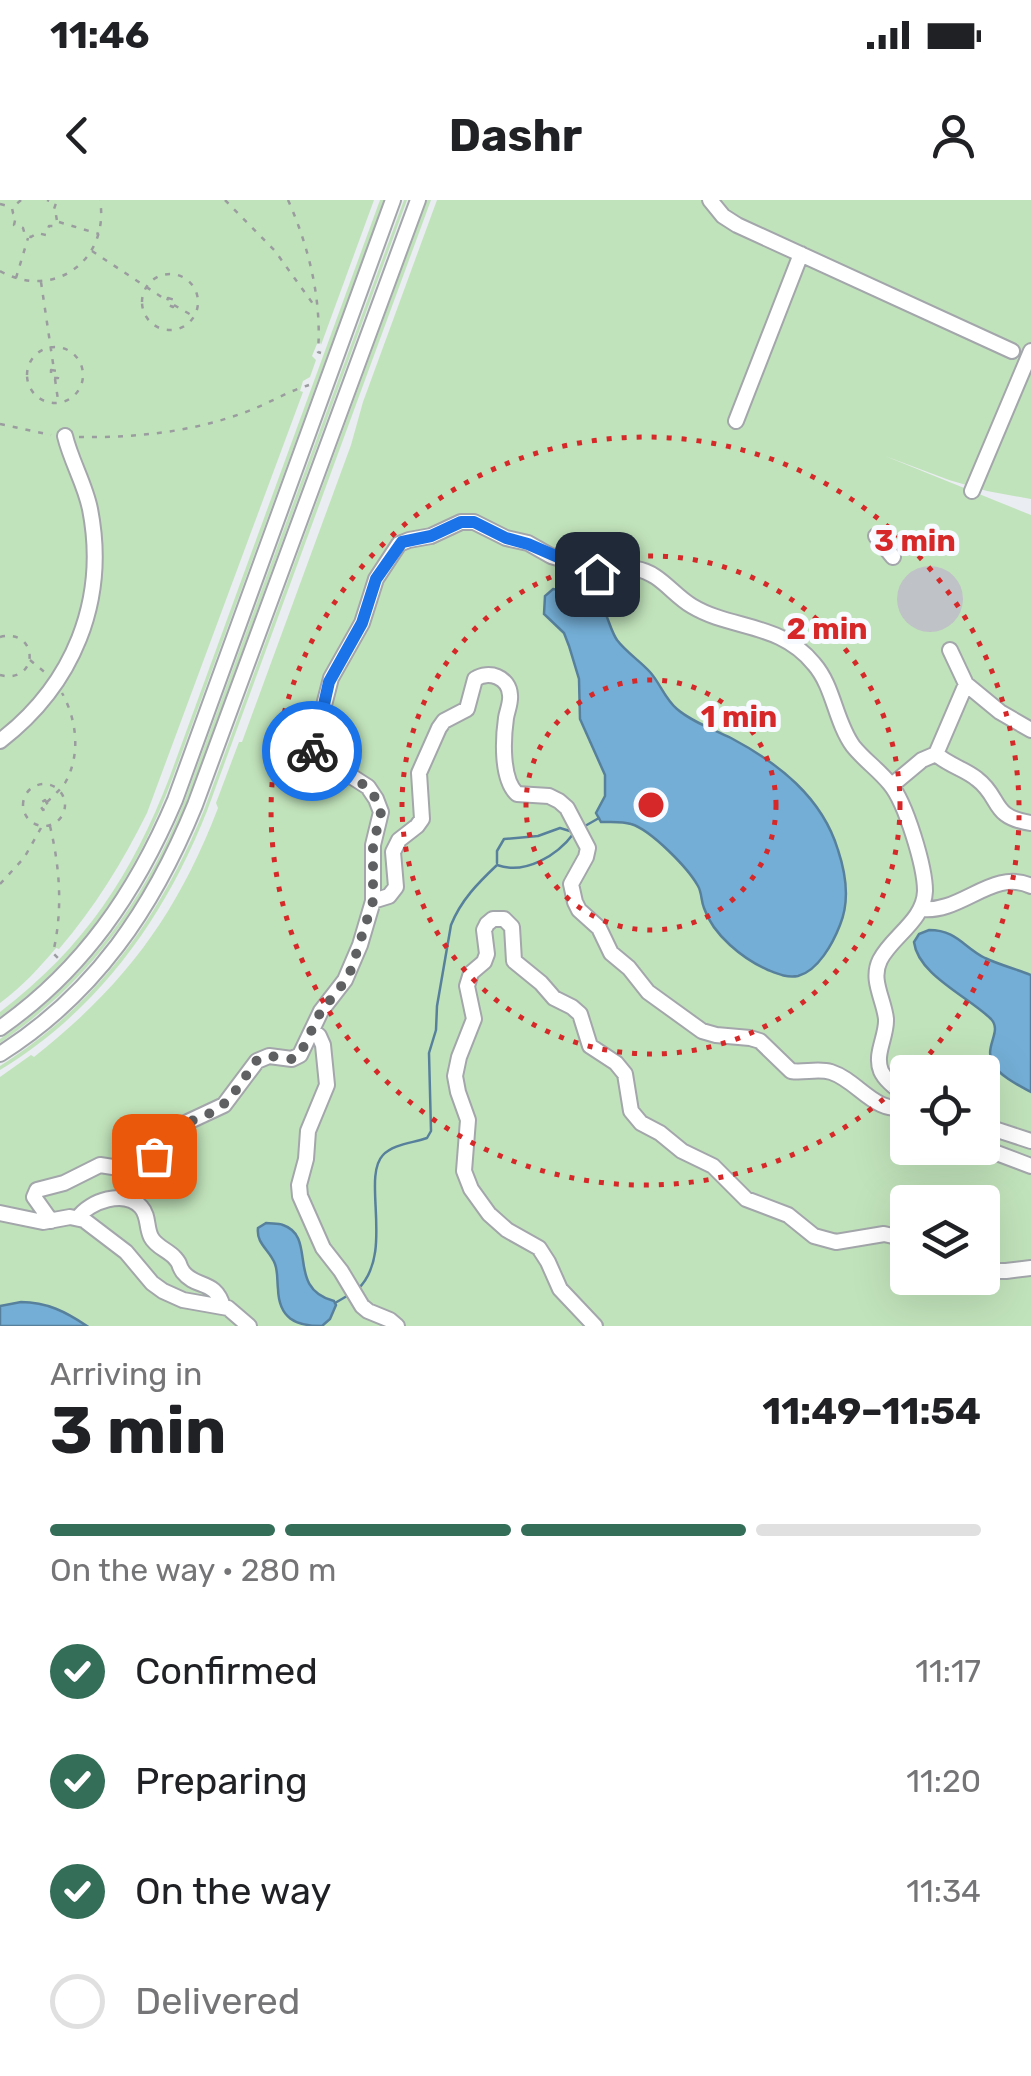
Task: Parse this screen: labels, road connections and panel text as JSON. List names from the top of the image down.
{
  "page": {
    "status": "11:46",
    "header": "Dashr",
    "heading": ["3 min", "Arriving in", "11:49–11:54"],
    "bar": "On the way · 280 m",
    "list": [
      ["Confirmed", "11:17"],
      ["Preparing", "11:20"],
      ["On the way", "11:34"],
      "Delivered"
    ]
  },
  "rings": ["3 min", "2 min", "1 min"]
}
